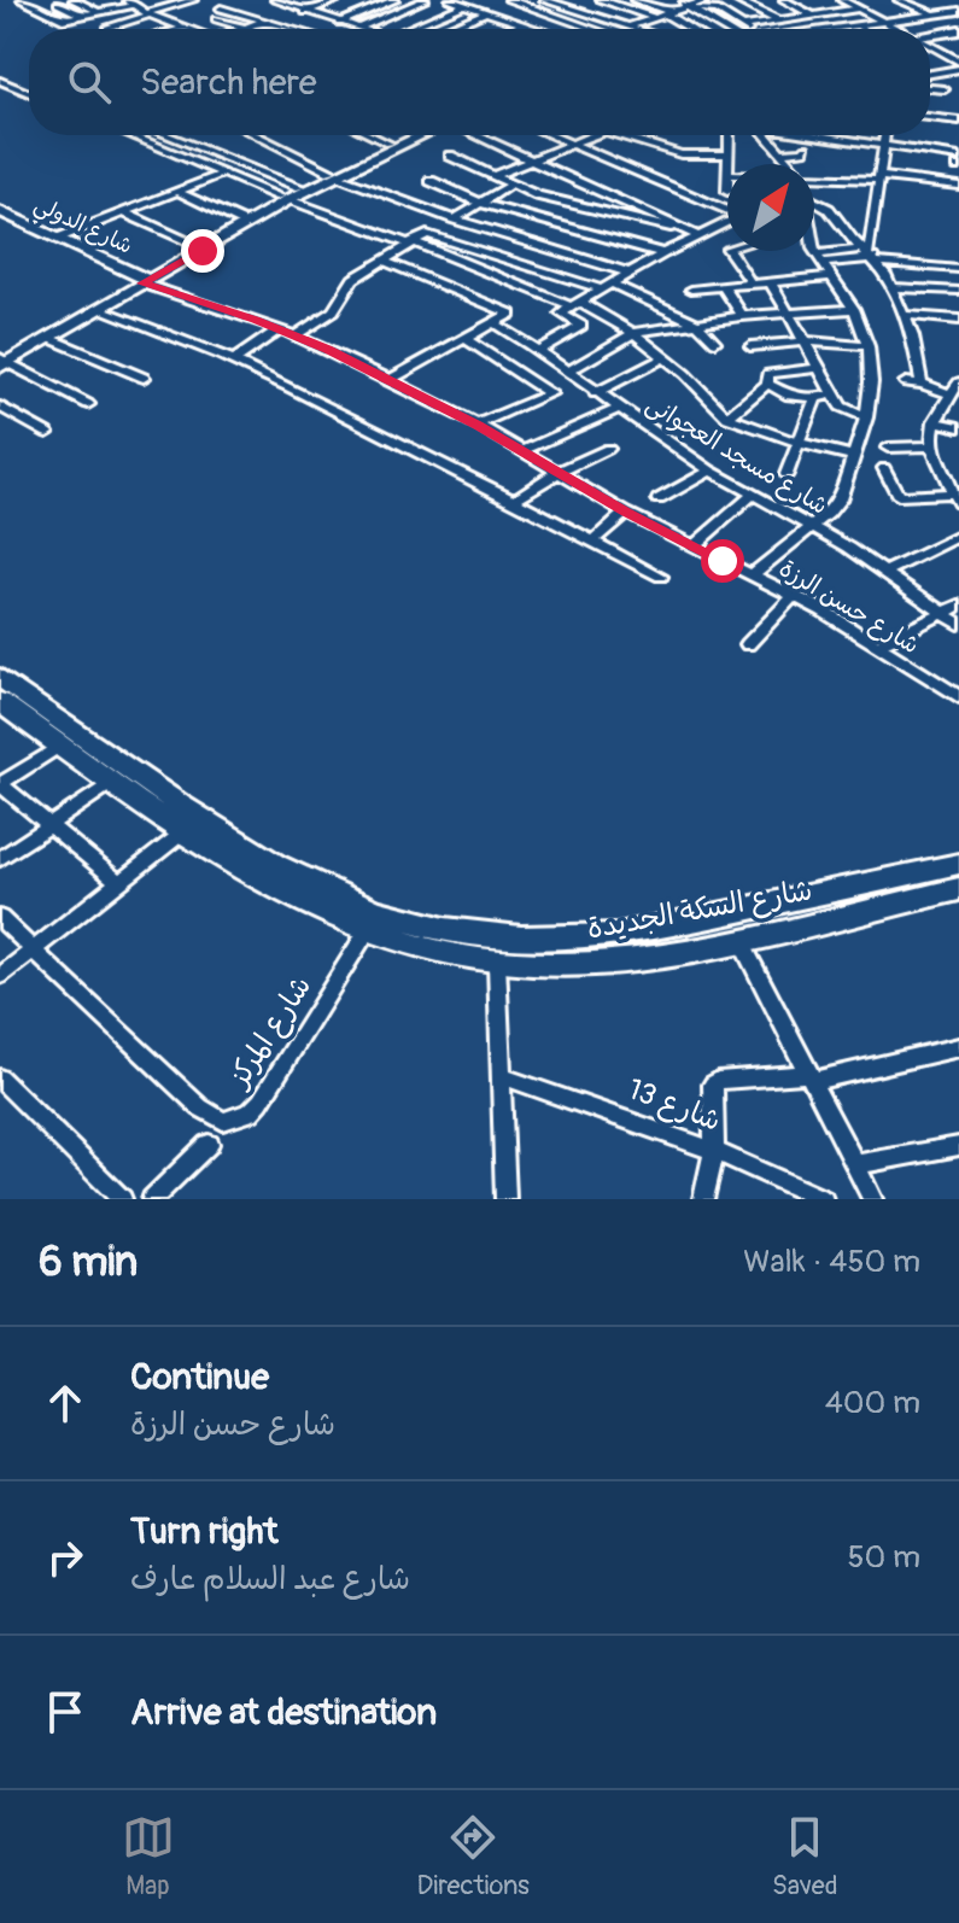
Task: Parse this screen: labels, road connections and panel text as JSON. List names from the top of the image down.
{
  "streets": {
    "main road": ["شارع السكة الجديدة"],
    "street": [
      "شارع الدولي",
      "شارع مسجد العجوانى",
      "شارع حسن الرزة",
      "شارع المركز",
      "شارع 13"
    ]
  },
  "crossings": [
    ["شارع الدولي", "شارع حسن الرزة"],
    ["شارع السكة الجديدة", "شارع المركز"]
  ],
  "north": "top right",
  "page": {
    "search": "Search here",
    "heading": ["6 min", "Walk · 450 m"],
    "list": [
      ["Continue", "شارع حسن الرزة", "400 m"],
      ["Turn right", "شارع عبد السلام عارف", "50 m"],
      "Arrive at destination"
    ],
    "nav": ["Map", "Directions", "Saved"]
  }
}
